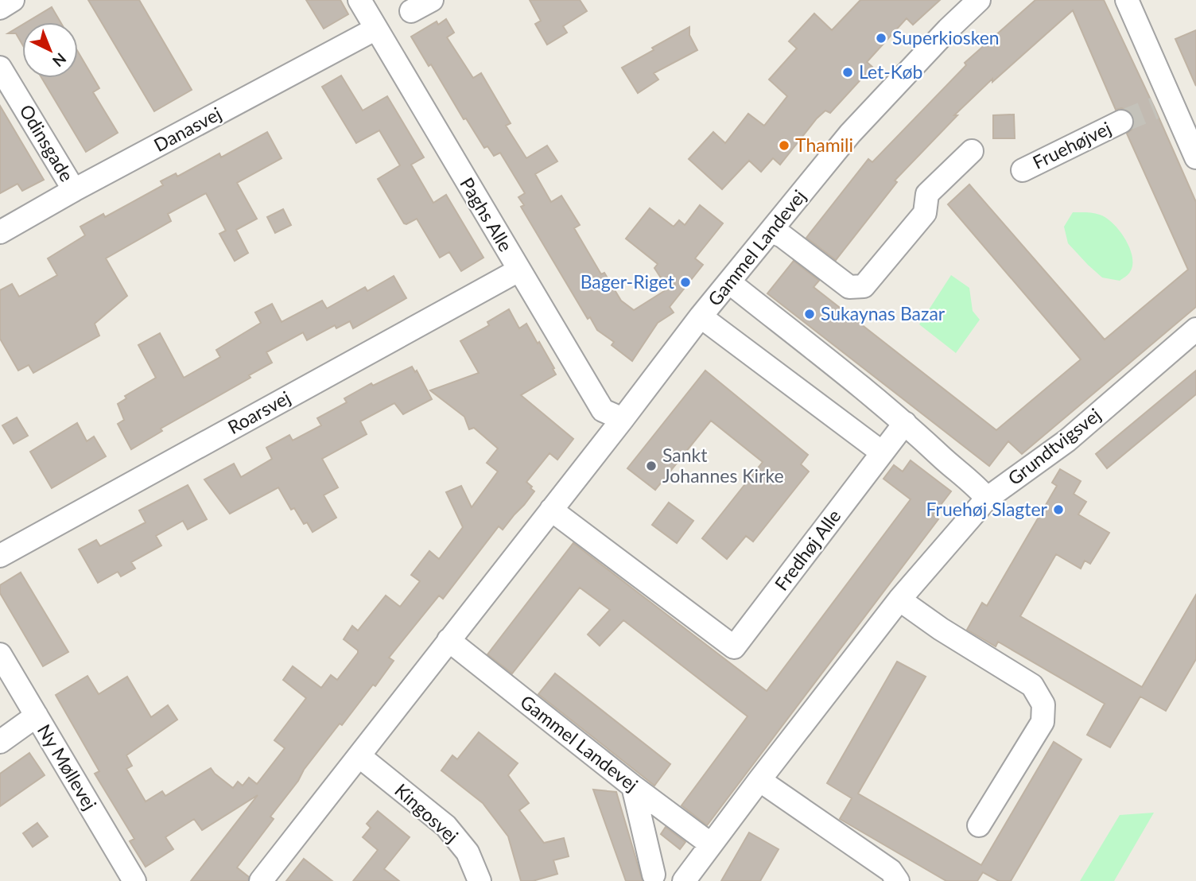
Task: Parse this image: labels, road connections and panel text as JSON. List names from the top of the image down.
{
  "streets": {
    "street": [
      "Danasvej",
      "Odinsgade",
      "Fruehøjvej",
      "Paghs Alle",
      "Gammel Landevej",
      "Roarsvej",
      "Grundtvigsvej",
      "Fredhøj Alle",
      "Ny Møllevej",
      "Kingosvej"
    ]
  },
  "crossings": [
    ["Danasvej", "Odinsgade"],
    ["Danasvej", "Paghs Alle"],
    ["Paghs Alle", "Gammel Landevej"],
    ["Paghs Alle", "Roarsvej"],
    ["Gammel Landevej", "Grundtvigsvej"],
    ["Gammel Landevej", "Fredhøj Alle"],
    ["Gammel Landevej", "Kingosvej"]
  ],
  "places": [
    "Superkiosken",
    "Let-Køb",
    "Thamili",
    "Bager-Riget",
    "Sukaynas Bazar",
    "Sankt Johannes Kirke",
    "Fruehøj Slagter"
  ],
  "north": "bottom right"
}
